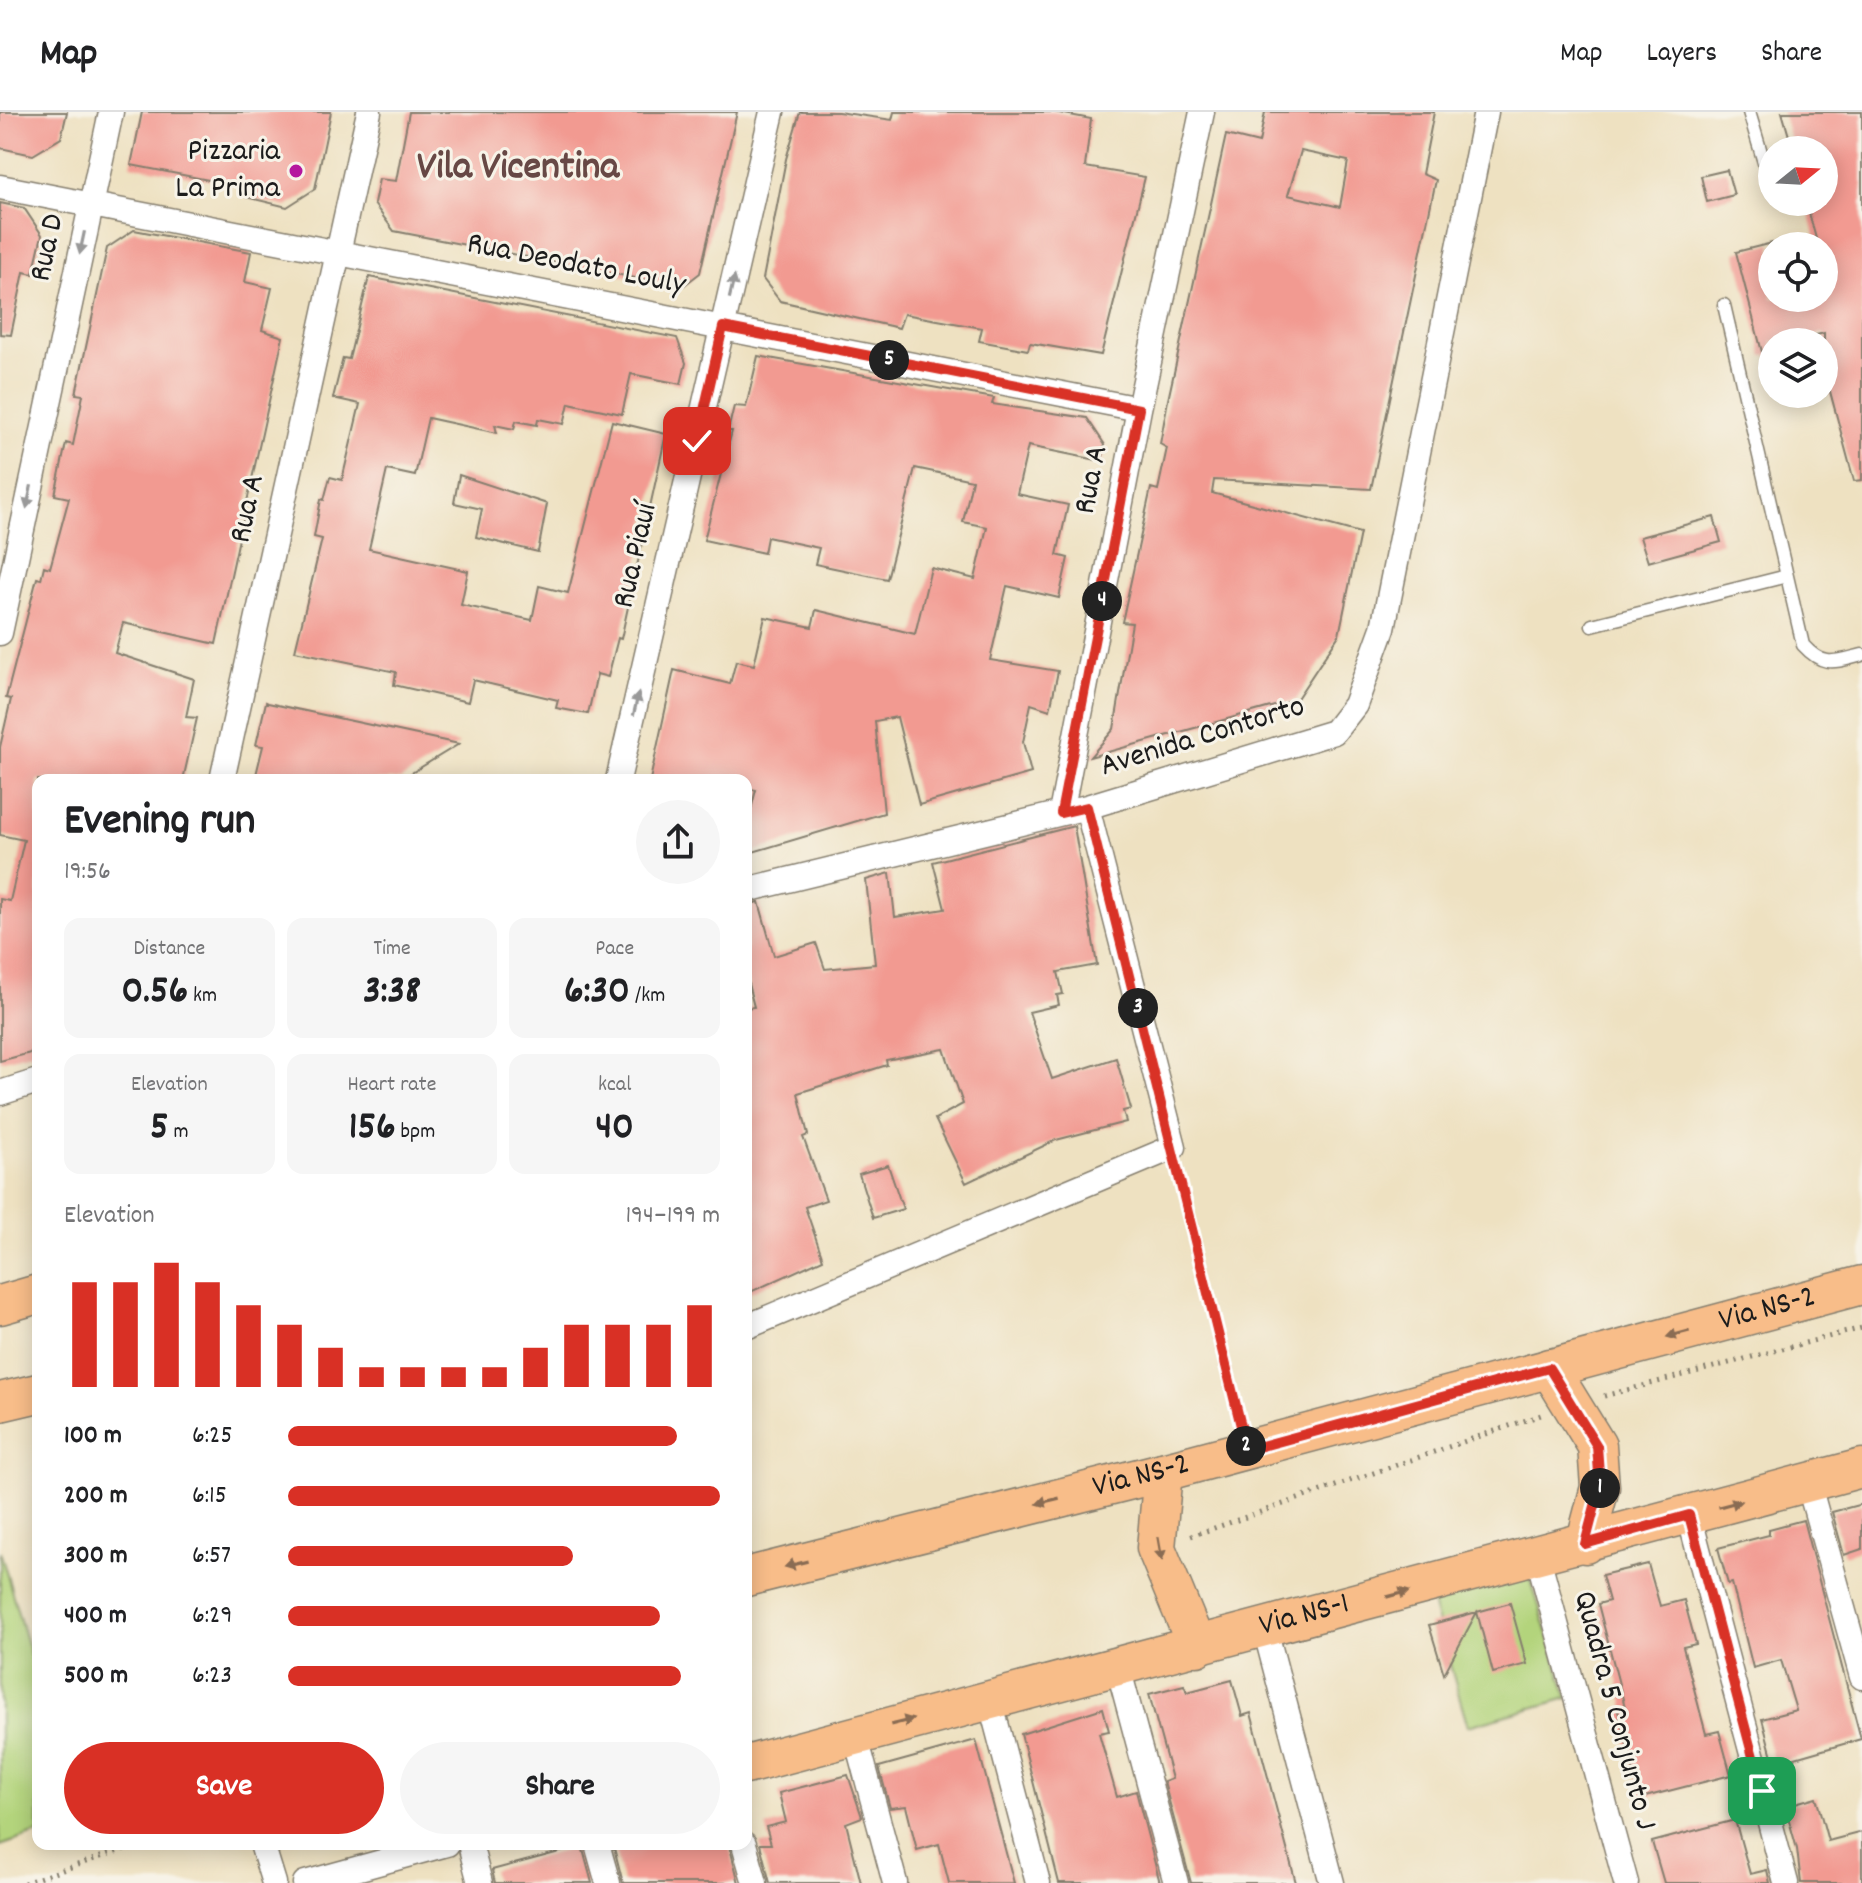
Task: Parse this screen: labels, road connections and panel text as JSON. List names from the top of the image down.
{
  "streets": {
    "main road": ["Via NS-2", "Via NS-1"],
    "street": [
      "Rua D",
      "Rua Deodato Louly",
      "Rua A",
      "Rua Piauí",
      "Avenida Contorto",
      "Quadra 5 Conjunto J"
    ]
  },
  "crossings": [
    ["Rua D", "Rua Deodato Louly"],
    ["Rua Deodato Louly", "Rua A"],
    ["Rua Deodato Louly", "Rua Piauí"],
    ["Rua A", "Avenida Contorto"],
    ["Via NS-1", "Quadra 5 Conjunto J"]
  ],
  "one_way": [
    "Rua D",
    "Rua Piauí",
    "Via NS-2",
    "Via NS-1"
  ],
  "districts": ["Vila Vicentina"],
  "places": ["Pizzaria La Prima"],
  "north": "right",
  "page": {
    "header": "Map",
    "nav": ["Map", "Layers", "Share"],
    "pins": [
      "5",
      "4",
      "3",
      "2",
      "1"
    ],
    "heading": ["Evening run", "19:56"],
    "stats": [
      ["Distance", "0.56 km"],
      ["Time", "3:38"],
      ["Pace", "6:30 /km"],
      ["Elevation", "5 m"],
      ["Heart rate", "156 bpm"],
      ["kcal", "40"]
    ],
    "chart": ["Elevation", "194–199 m"],
    "list": [
      {
        "name": "100 m",
        "note": "6:25"
      },
      {
        "name": "200 m",
        "note": "6:15"
      },
      {
        "name": "300 m",
        "note": "6:57"
      },
      {
        "name": "400 m",
        "note": "6:29"
      },
      {
        "name": "500 m",
        "note": "6:23"
      }
    ],
    "buttons": ["Save", "Share"]
  }
}
